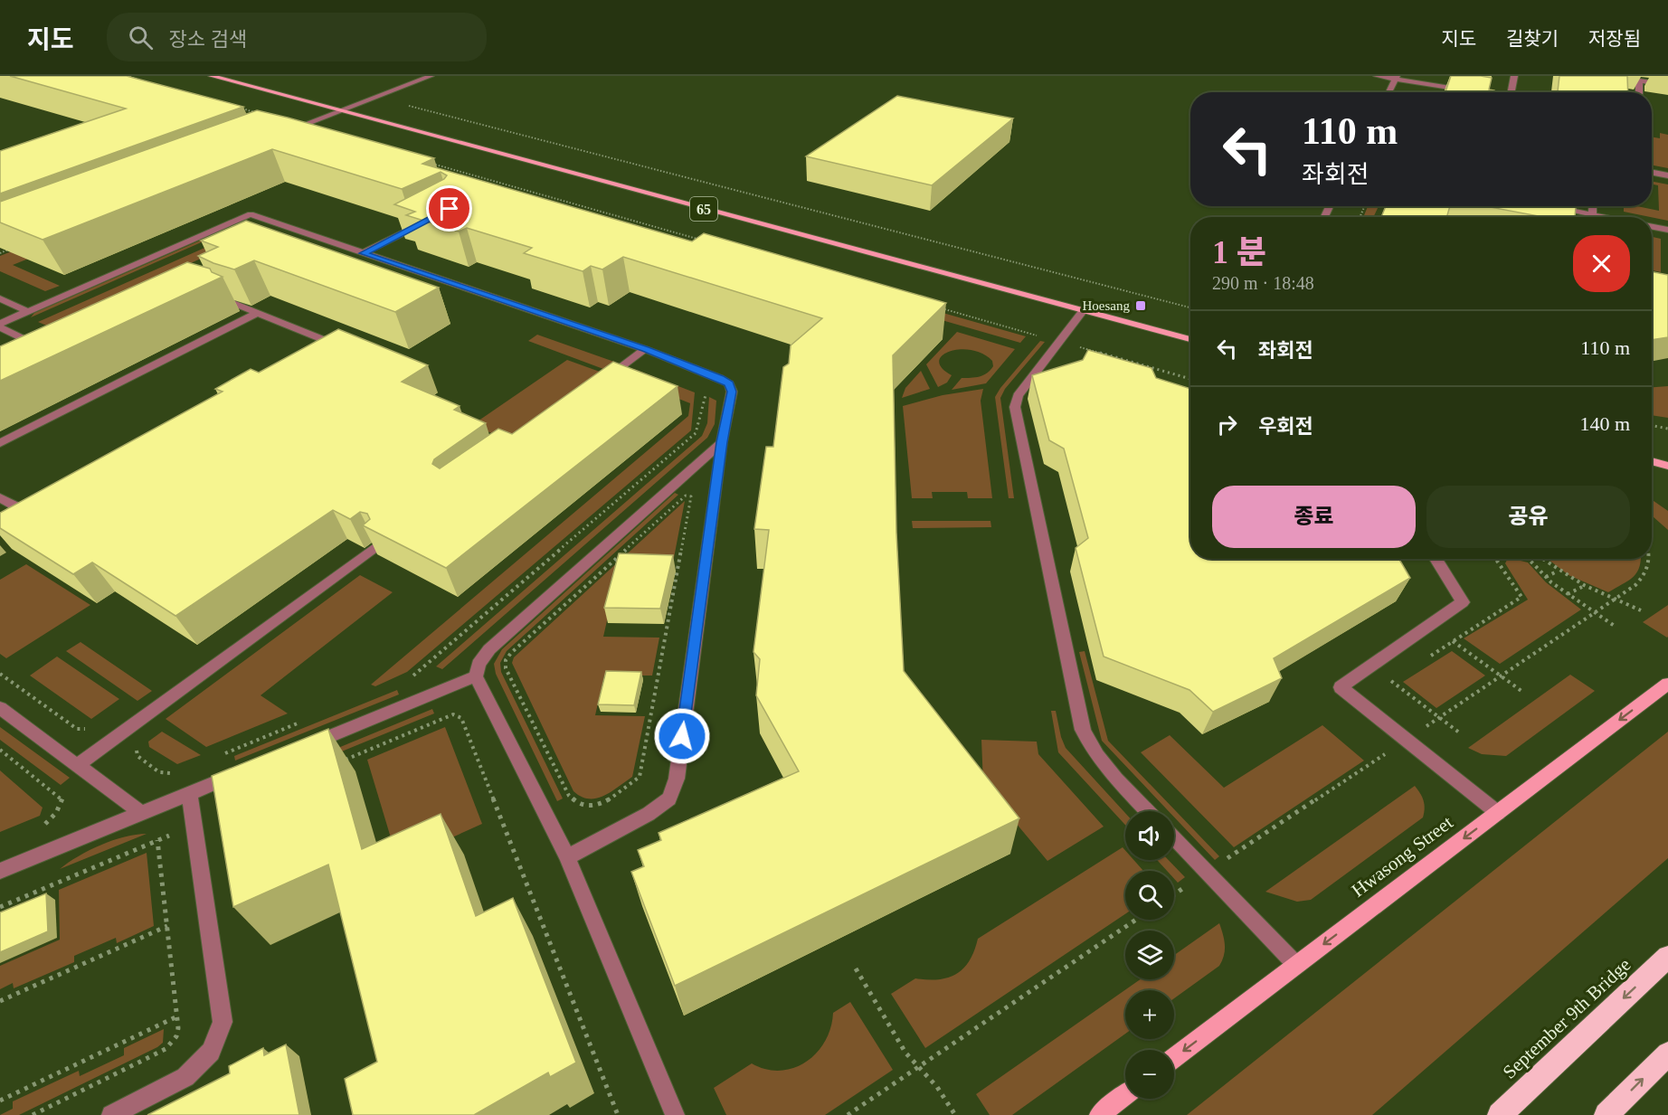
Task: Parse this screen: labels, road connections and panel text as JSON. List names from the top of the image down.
{
  "streets": {
    "highway": ["September 9th Bridge"],
    "main road": ["65", "Hwasong Street"]
  },
  "one_way": ["Hwasong Street"],
  "places": {
    "transit": ["Hoesang"]
  },
  "page": {
    "header": "지도",
    "search": "장소 검색",
    "nav": ["지도", "길찾기", "저장됨"],
    "turn": ["110 m", "좌회전"],
    "heading": ["1 분", "290 m · 18:48"],
    "list": [
      {
        "name": "좌회전",
        "value": "110 m"
      },
      {
        "name": "우회전",
        "value": "140 m"
      }
    ],
    "buttons": ["종료", "공유"],
    "map_buttons": ["+", "−"]
  }
}
